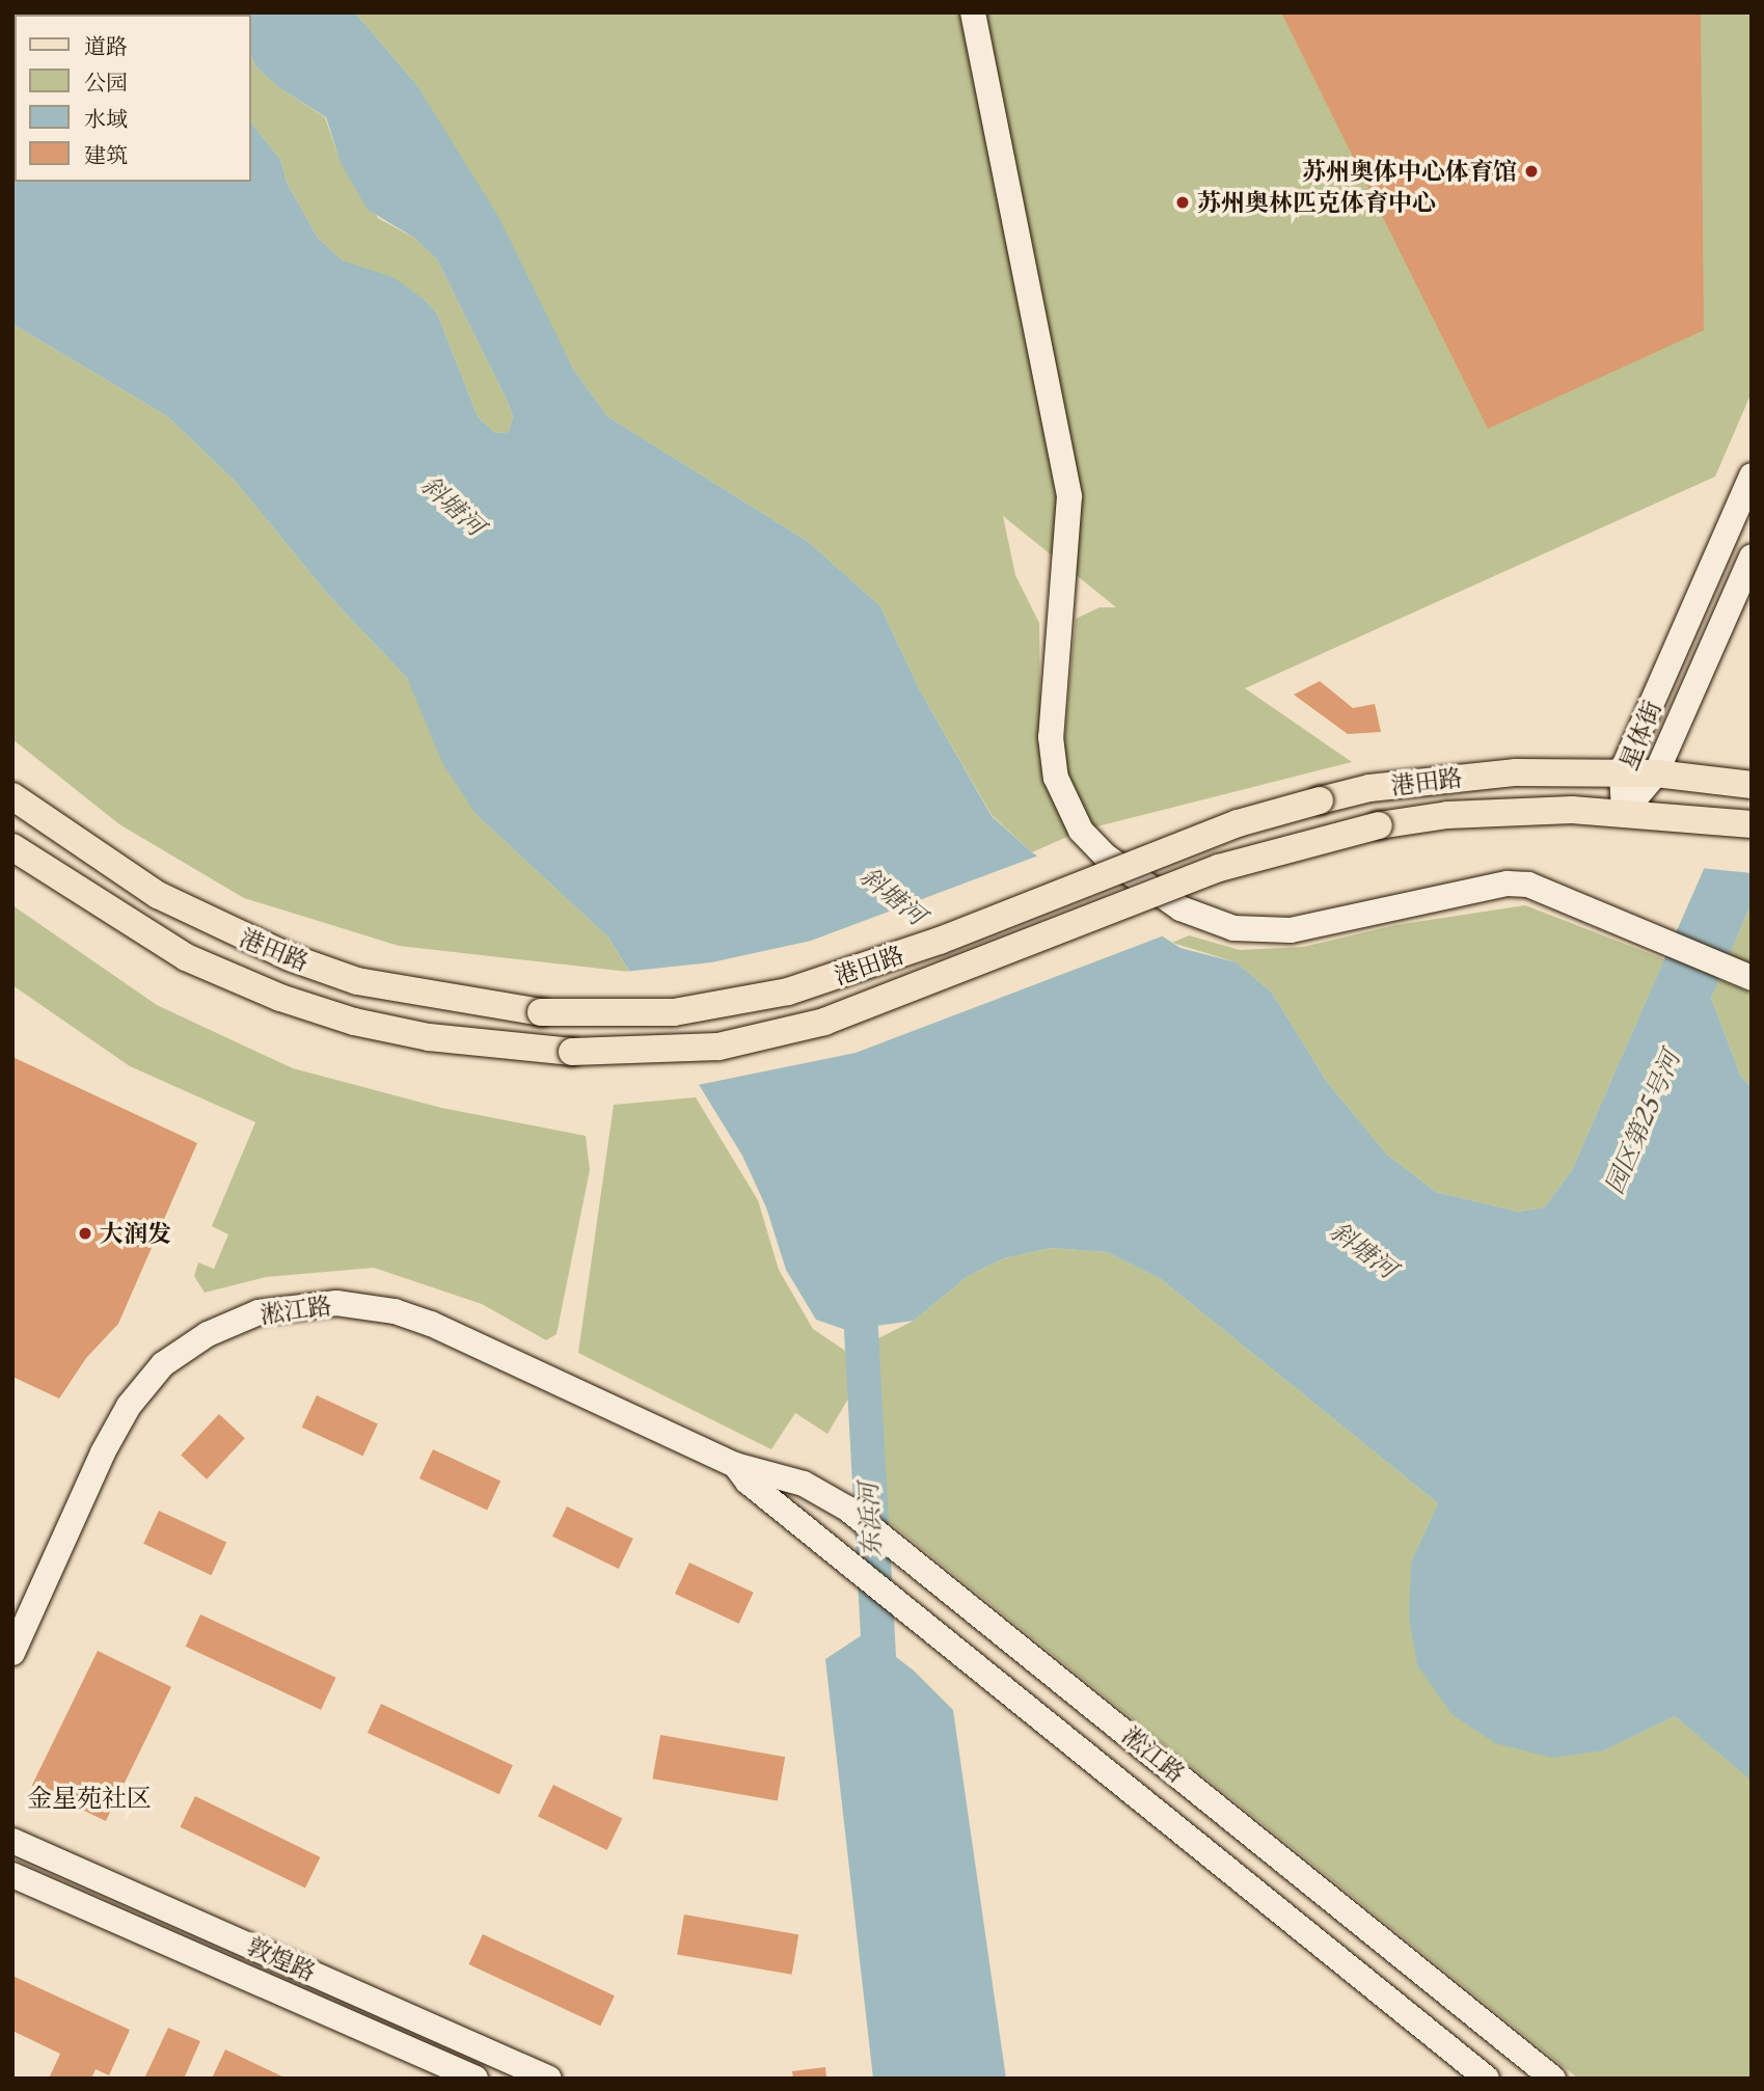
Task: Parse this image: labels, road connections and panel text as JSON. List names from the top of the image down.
{
  "streets": {
    "main road": ["港田路"],
    "street": ["星体街", "淞江路", "敦煌路"]
  },
  "crossings": [
    ["星体街", "港田路"]
  ],
  "districts": ["金星苑社区"],
  "water": ["斜塘河", "园区第25号河", "东浜河"],
  "places": ["苏州奥体中心体育馆", "苏州奥林匹克体育中心", "大润发"],
  "legend": [
    "道路",
    "公园",
    "水域",
    "建筑"
  ]
}
